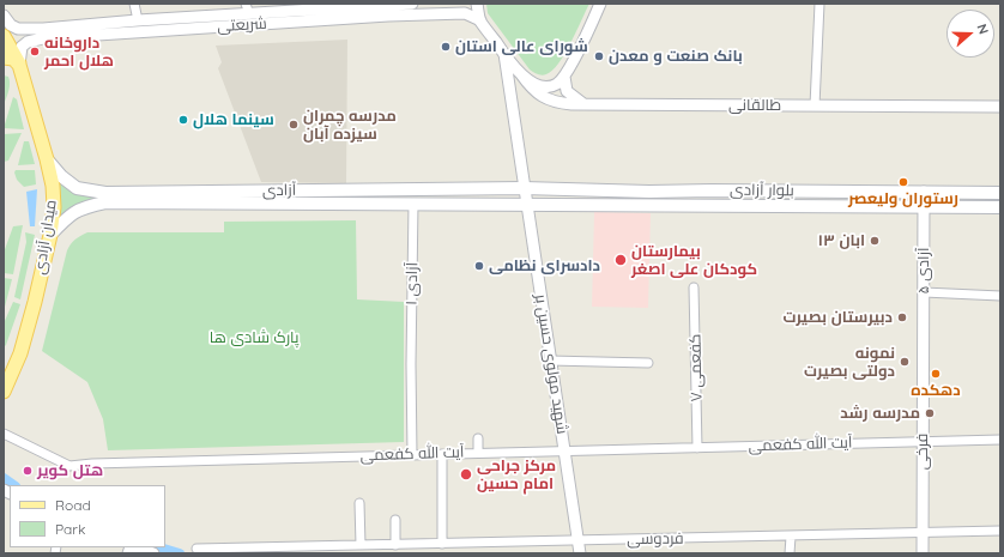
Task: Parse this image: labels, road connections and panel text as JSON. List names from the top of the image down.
{
  "streets": {
    "main road": ["آزادی", "بلوار آزادی", "میدان آزادی"],
    "street": [
      "شریعتی",
      "طالقانی",
      "آزادی ۵",
      "آزادی ۱",
      "شهید مولوی حسین بر",
      "کفعمی ۷",
      "آیت الله کفعمی",
      "فرخی",
      "فردوسی"
    ]
  },
  "crossings": [
    ["شریعتی", "طالقانی"],
    ["شریعتی", "میدان آزادی"],
    ["آزادی", "بلوار آزادی"],
    ["آزادی", "میدان آزادی"],
    ["آزادی", "آزادی ۱"],
    ["آزادی", "شهید مولوی حسین بر"],
    ["بلوار آزادی", "آزادی ۵"],
    ["بلوار آزادی", "شهید مولوی حسین بر"],
    ["آزادی ۵", "فرخی"],
    ["آزادی ۱", "آیت الله کفعمی"],
    ["شهید مولوی حسین بر", "آیت الله کفعمی"],
    ["شهید مولوی حسین بر", "فردوسی"],
    ["کفعمی ۷", "آیت الله کفعمی"],
    ["آیت الله کفعمی", "فرخی"],
    ["فرخی", "فردوسی"]
  ],
  "parks": ["پارک شادی ها"],
  "places": [
    "شورای عالی استان",
    "داروخانه هلال احمر",
    "بانک صنعت و معدن",
    "سینما هلال",
    "مدرسه چمران سیزده آبان",
    "رستوران ولیعصر",
    "۱۳ ابان",
    "بیمارستان کودکان علی اصغر",
    "دادسرای نظامی",
    "دبیرستان بصیرت",
    "نمونه دولتی بصیرت",
    "دهکده",
    "مدرسه رشد",
    "هتل کویر",
    "مرکز جراحی امام حسین"
  ],
  "legend": ["Road", "Park"],
  "north": "right"
}
